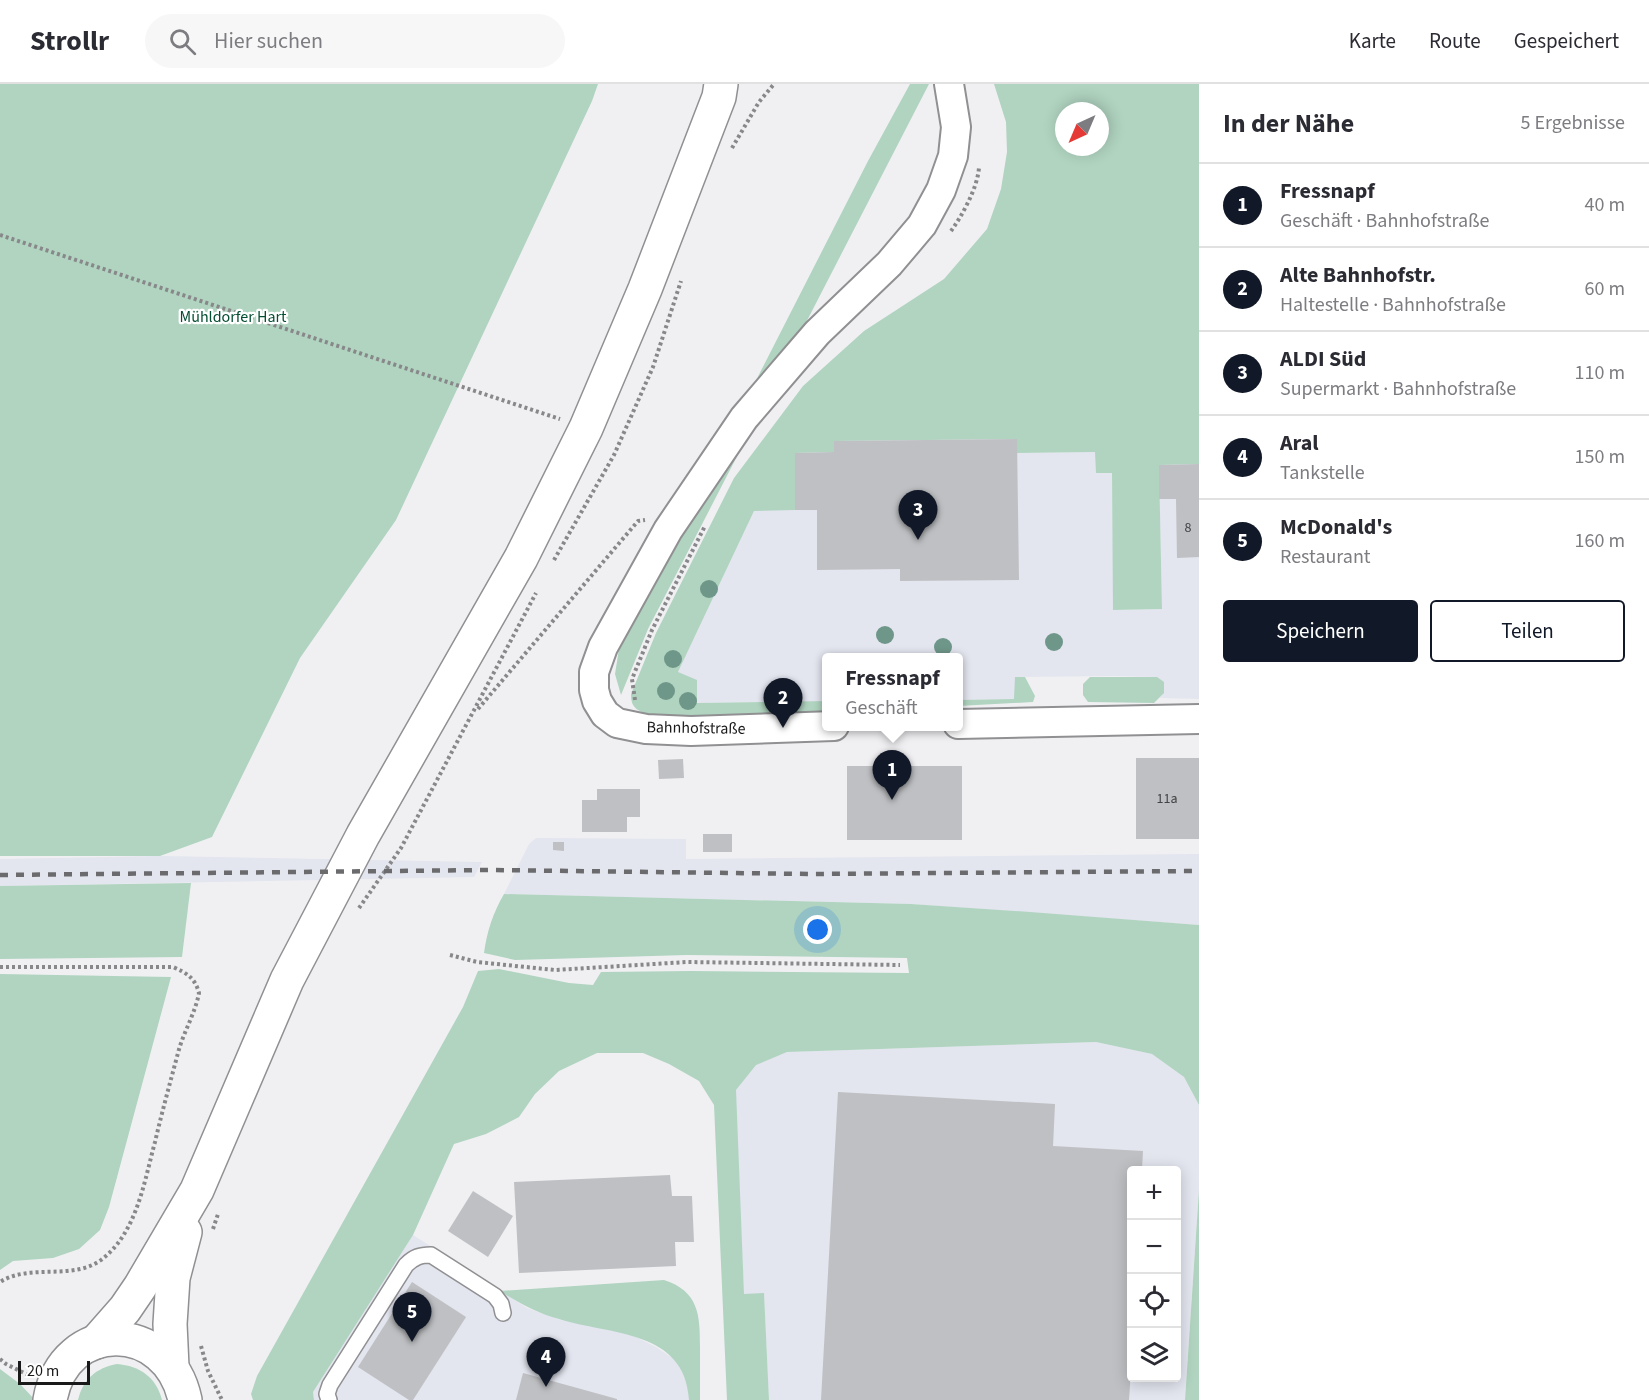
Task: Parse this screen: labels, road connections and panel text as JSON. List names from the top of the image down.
{
  "streets": {
    "street": ["Bahnhofstraße"]
  },
  "parks": ["Mühldorfer Hart"],
  "house_numbers": ["8", "11a"],
  "scale_bar": "20 m",
  "north": "bottom left",
  "page": {
    "header": "Strollr",
    "search": "Hier suchen",
    "nav": ["Karte", "Route", "Gespeichert"],
    "heading": ["In der Nähe", "5 Ergebnisse"],
    "list": [
      {
        "mark": "1",
        "name": "Fressnapf",
        "note": "Geschäft · Bahnhofstraße",
        "value": "40 m"
      },
      {
        "mark": "2",
        "name": "Alte Bahnhofstr.",
        "note": "Haltestelle · Bahnhofstraße",
        "value": "60 m"
      },
      {
        "mark": "3",
        "name": "ALDI Süd",
        "note": "Supermarkt · Bahnhofstraße",
        "value": "110 m"
      },
      {
        "mark": "4",
        "name": "Aral",
        "note": "Tankstelle",
        "value": "150 m"
      },
      {
        "mark": "5",
        "name": "McDonald's",
        "note": "Restaurant",
        "value": "160 m"
      }
    ],
    "pins": [
      "3",
      "2",
      "1",
      "5",
      "4"
    ],
    "buttons": ["Speichern", "Teilen"],
    "popup": ["Fressnapf", "Geschäft"],
    "map_buttons": ["+", "−"],
    "scale": "20 m"
  }
}
